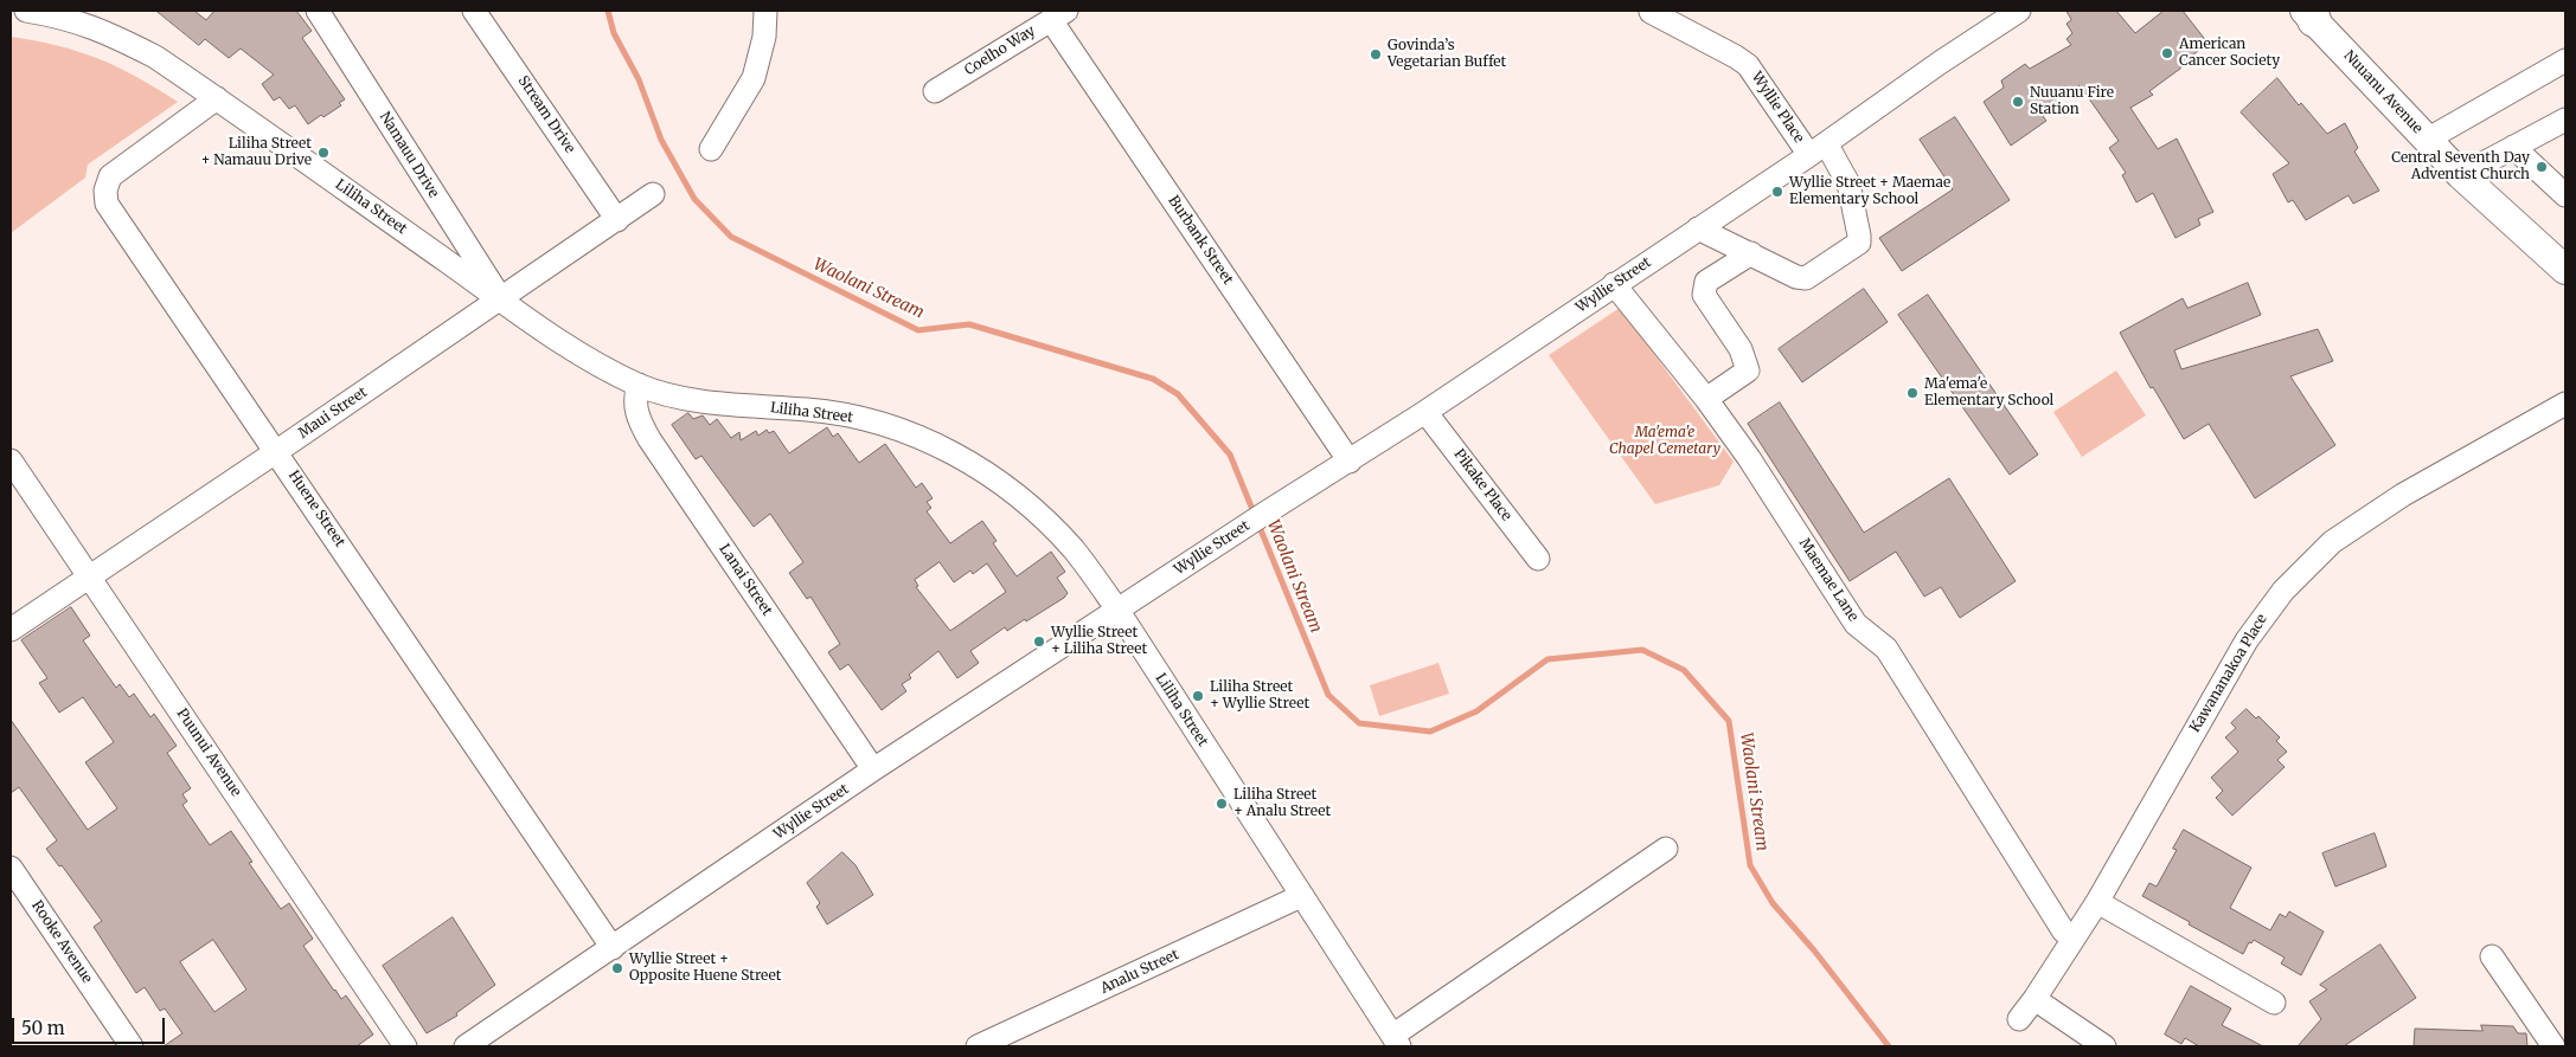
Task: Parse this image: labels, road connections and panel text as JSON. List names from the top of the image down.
{
  "streets": {
    "main road": ["Nuuanu Avenue"],
    "street": [
      "Coelho Way",
      "Wyllie Place",
      "Stream Drive",
      "Namauu Drive",
      "Liliha Street",
      "Burbank Street",
      "Wyllie Street",
      "Maui Street",
      "Pikake Place",
      "Huene Street",
      "Lanai Street",
      "Maemae Lane",
      "Kawananakoa Place",
      "Puunui Avenue",
      "Rooke Avenue",
      "Analu Street"
    ]
  },
  "crossings": [
    ["Coelho Way", "Burbank Street"],
    ["Wyllie Place", "Wyllie Street"],
    ["Stream Drive", "Maui Street"],
    ["Namauu Drive", "Liliha Street"],
    ["Namauu Drive", "Maui Street"],
    ["Liliha Street", "Wyllie Street"],
    ["Liliha Street", "Maui Street"],
    ["Liliha Street", "Huene Street"],
    ["Liliha Street", "Lanai Street"],
    ["Liliha Street", "Analu Street"],
    ["Burbank Street", "Wyllie Street"],
    ["Wyllie Street", "Pikake Place"],
    ["Wyllie Street", "Huene Street"],
    ["Wyllie Street", "Lanai Street"],
    ["Wyllie Street", "Maemae Lane"],
    ["Maui Street", "Huene Street"],
    ["Maui Street", "Puunui Avenue"],
    ["Maemae Lane", "Kawananakoa Place"]
  ],
  "water": ["Waolani Stream"],
  "parks": ["Ma'ema'e Chapel Cemetary"],
  "places": [
    "American Cancer Society",
    "Govinda’s Vegetarian Buffet",
    "Nuuanu Fire Station",
    "Liliha Street + Namauu Drive",
    "Central Seventh Day Adventist Church",
    "Wyllie Street + Maemae Elementary School",
    "Ma'ema'e Elementary School",
    "Wyllie Street + Liliha Street",
    "Liliha Street + Wyllie Street",
    "Liliha Street + Analu Street",
    "Wyllie Street + Opposite Huene Street"
  ],
  "scale_bar": "50 m"
}
